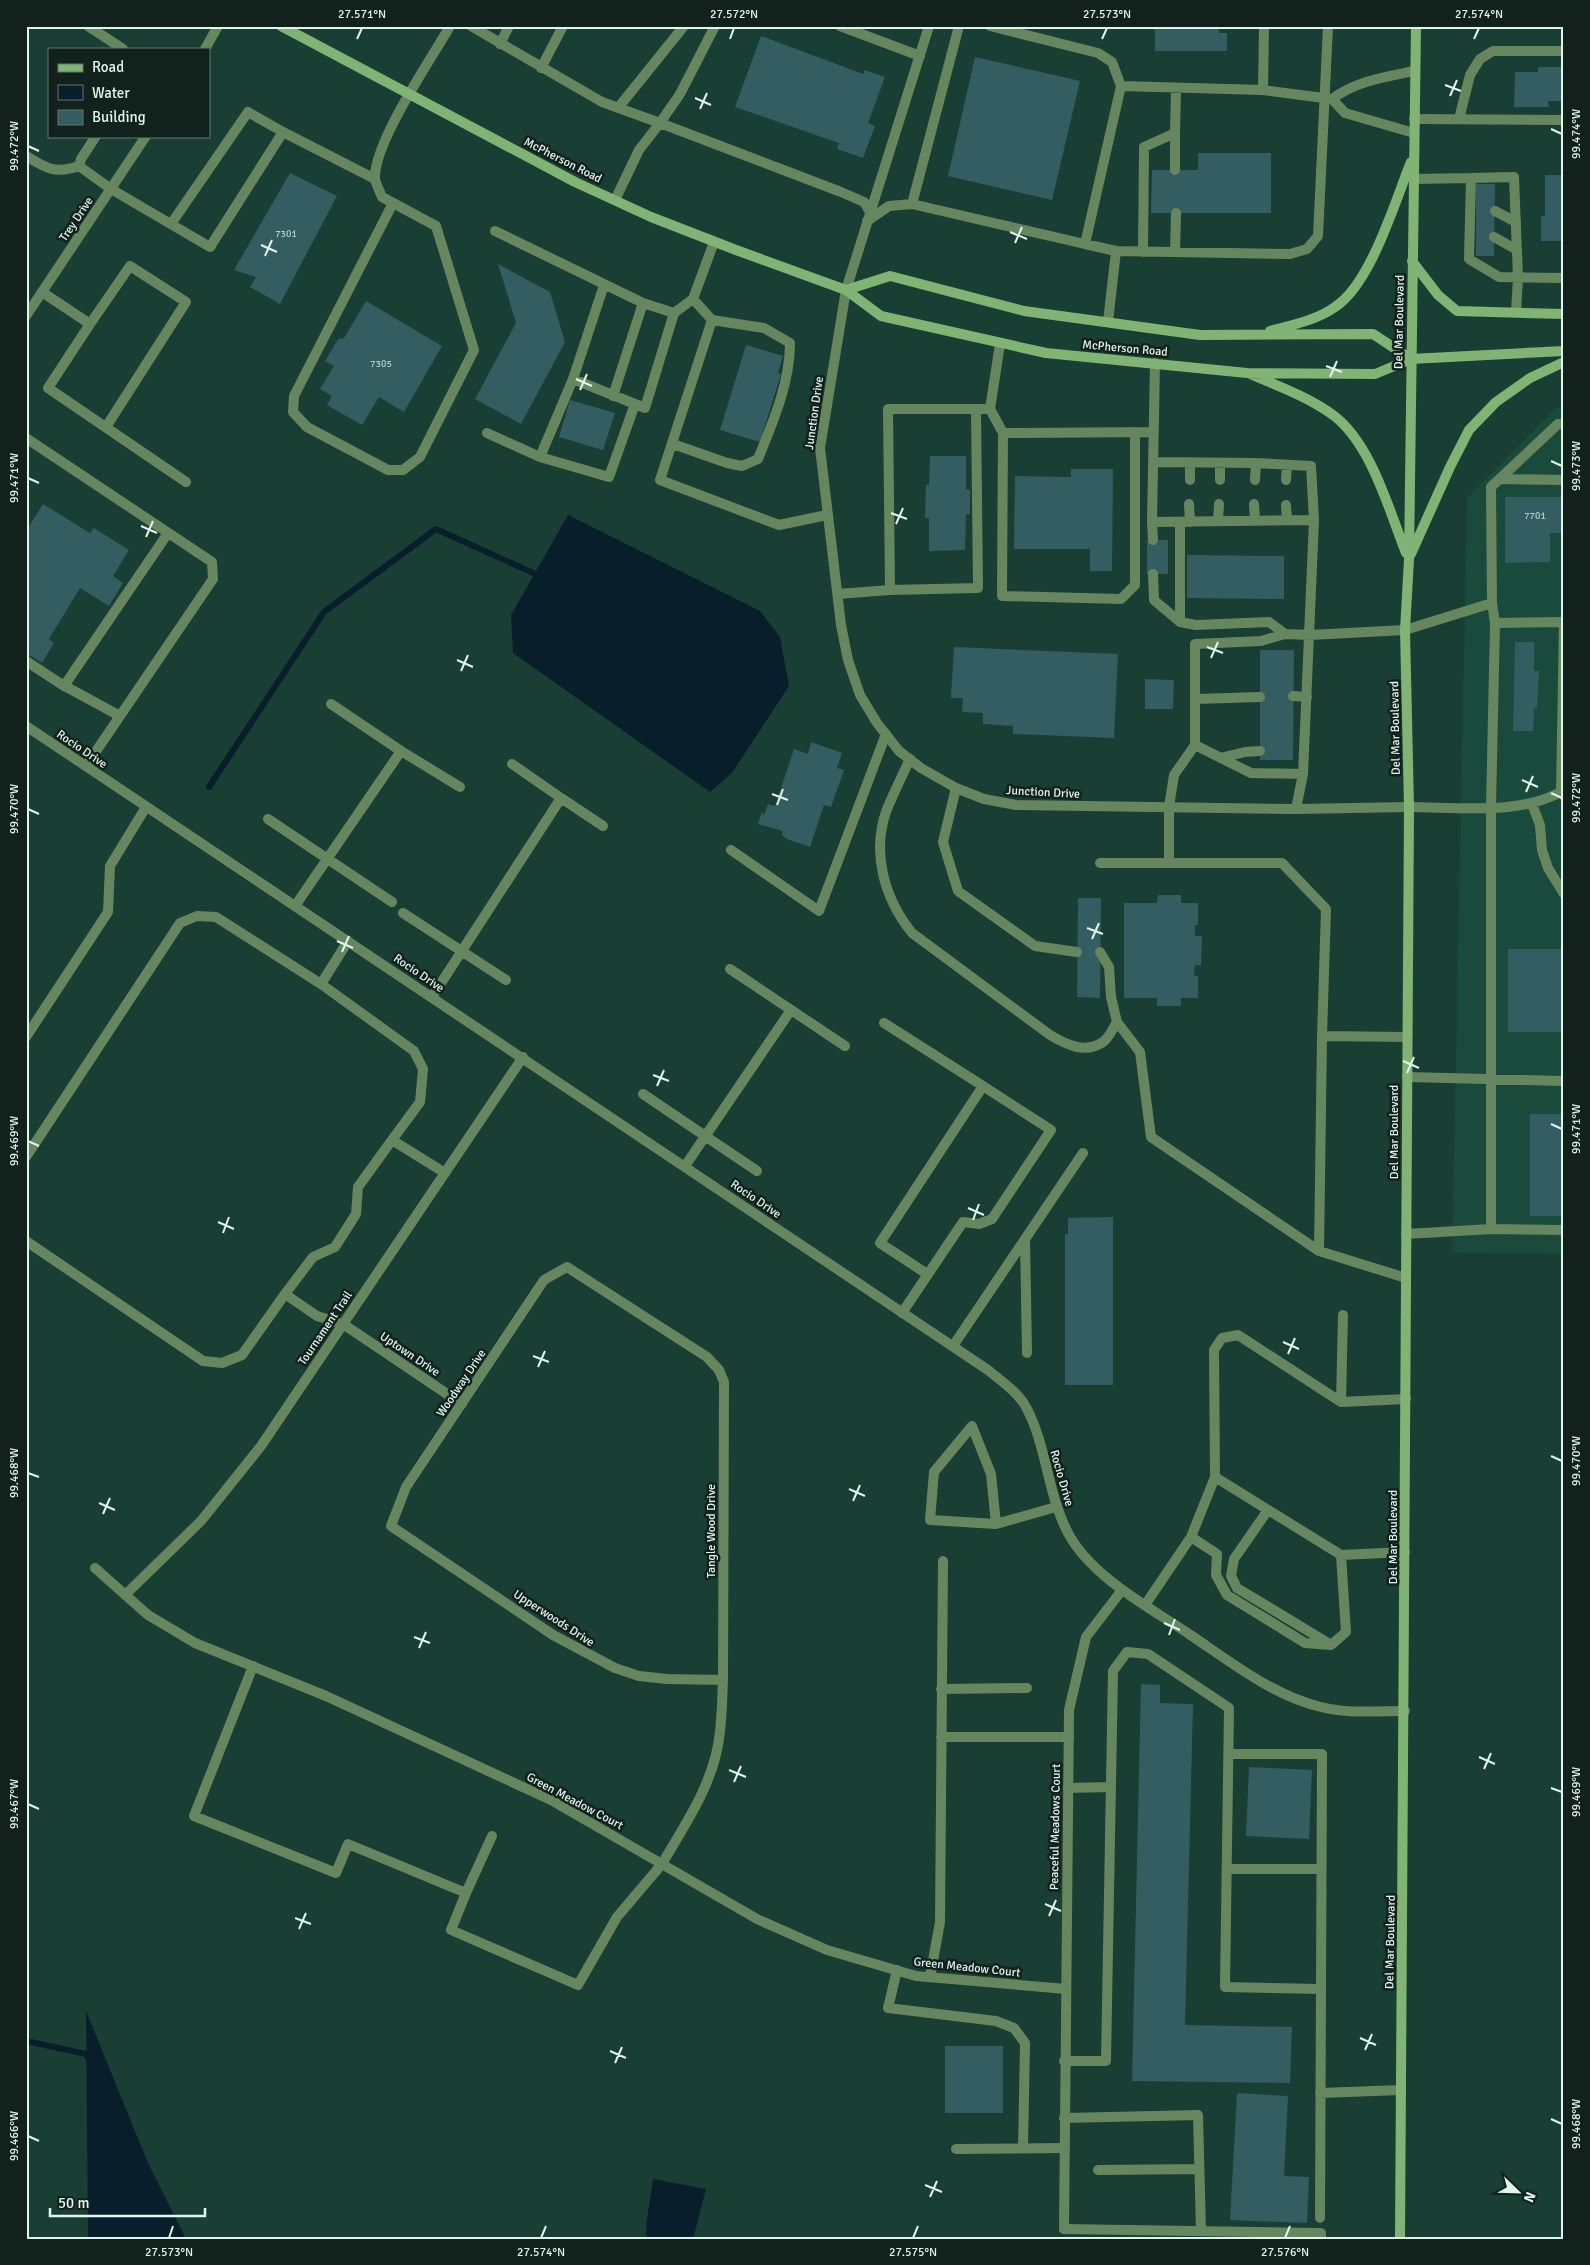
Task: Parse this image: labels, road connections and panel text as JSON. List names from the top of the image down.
{
  "streets": {
    "main road": ["McPherson Road", "Del Mar Boulevard"],
    "street": [
      "Trey Drive",
      "Junction Drive",
      "Rocio Drive",
      "Tournament Trail",
      "Uptown Drive",
      "Woodway Drive",
      "Tangle Wood Drive",
      "Upperwoods Drive",
      "Green Meadow Court",
      "Peaceful Meadows Court"
    ]
  },
  "crossings": [
    ["McPherson Road", "Del Mar Boulevard"],
    ["McPherson Road", "Junction Drive"],
    ["Del Mar Boulevard", "Junction Drive"],
    ["Del Mar Boulevard", "Rocio Drive"],
    ["Rocio Drive", "Tournament Trail"],
    ["Rocio Drive", "Peaceful Meadows Court"],
    ["Tournament Trail", "Uptown Drive"],
    ["Tournament Trail", "Green Meadow Court"],
    ["Uptown Drive", "Woodway Drive"],
    ["Woodway Drive", "Tangle Wood Drive"],
    ["Woodway Drive", "Upperwoods Drive"],
    ["Tangle Wood Drive", "Upperwoods Drive"],
    ["Tangle Wood Drive", "Green Meadow Court"],
    ["Green Meadow Court", "Peaceful Meadows Court"]
  ],
  "house_numbers": ["7301", "7305", "7701"],
  "legend": ["Road", "Water", "Building"],
  "scale_bar": "50 m",
  "north": "bottom right",
  "coordinates": [
    "27.571°N",
    "27.572°N",
    "27.573°N",
    "27.574°N",
    "99.474°W",
    "99.472°W",
    "99.473°W",
    "99.471°W",
    "99.470°W",
    "99.469°W",
    "99.468°W",
    "99.467°W",
    "99.466°W",
    "27.575°N",
    "27.576°N"
  ]
}
